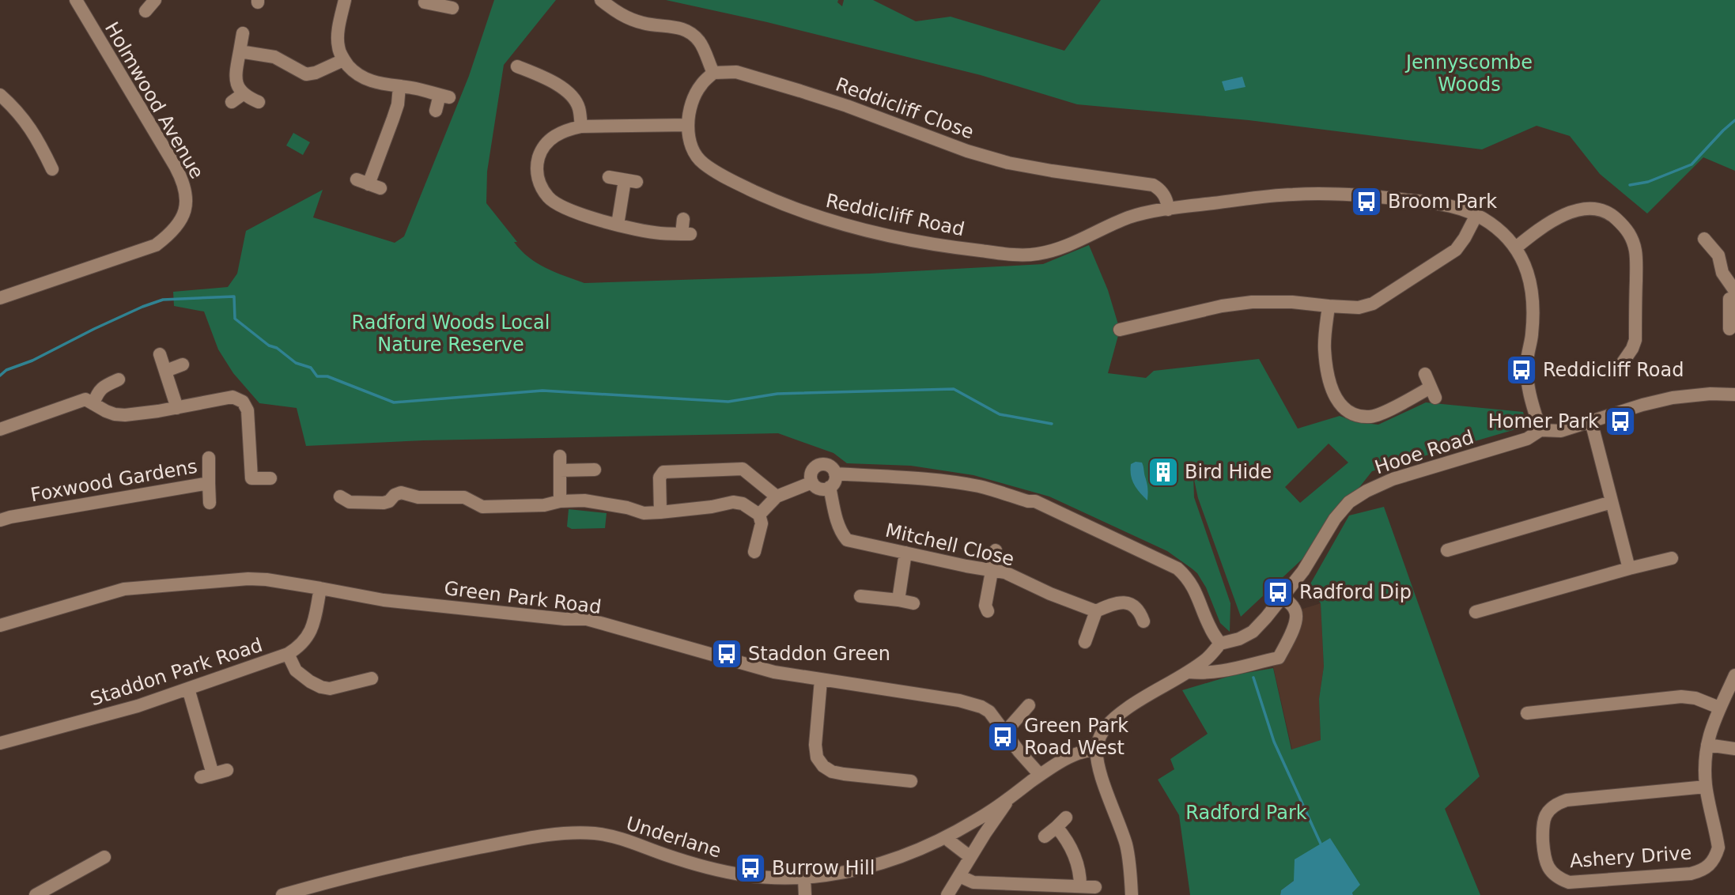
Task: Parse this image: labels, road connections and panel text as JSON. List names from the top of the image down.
{
  "streets": {
    "street": [
      "Holmwood Avenue",
      "Reddicliff Close",
      "Reddicliff Road",
      "Hooe Road",
      "Foxwood Gardens",
      "Mitchell Close",
      "Green Park Road",
      "Staddon Park Road",
      "Underlane",
      "Ashery Drive"
    ]
  },
  "crossings": [
    ["Reddicliff Close", "Reddicliff Road"],
    ["Reddicliff Road", "Hooe Road"],
    ["Green Park Road", "Staddon Park Road"],
    ["Green Park Road", "Underlane"]
  ],
  "parks": ["Jennyscombe Woods", "Radford Woods Local Nature Reserve", "Radford Park"],
  "places": {
    "bus stop": [
      "Broom Park",
      "Reddicliff Road",
      "Homer Park",
      "Radford Dip",
      "Staddon Green",
      "Green Park Road West",
      "Burrow Hill"
    ],
    "building": ["Bird Hide"]
  }
}
